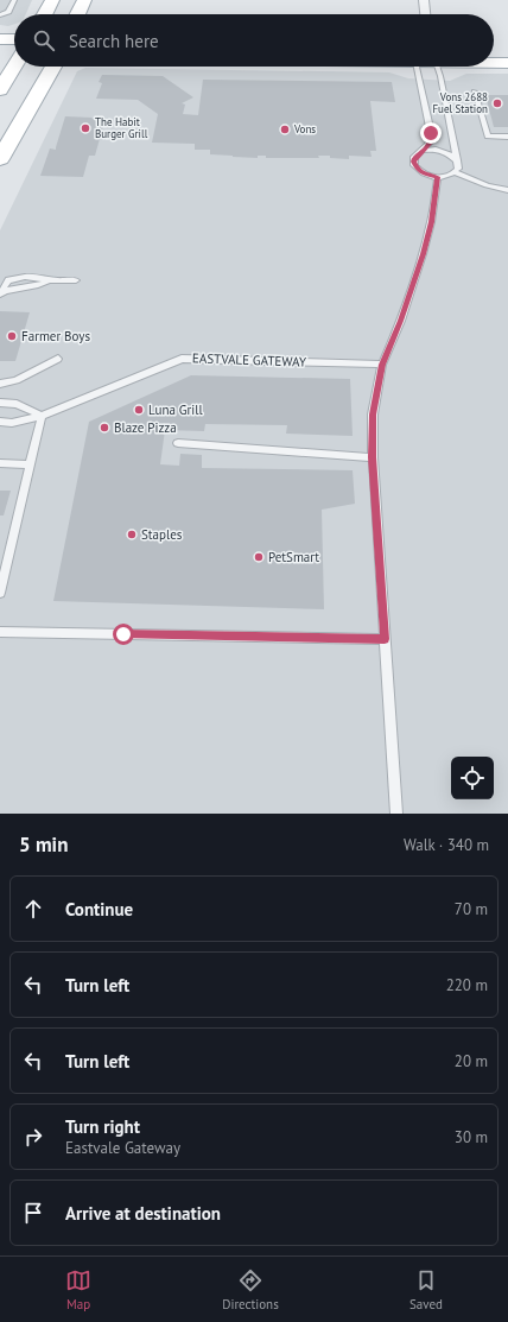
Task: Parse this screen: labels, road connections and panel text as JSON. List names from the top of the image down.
{
  "streets": {
    "lane": ["EASTVALE GATEWAY"]
  },
  "places": [
    "Vons 2688 Fuel Station",
    "The Habit Burger Grill",
    "Vons",
    "Farmer Boys",
    "Luna Grill",
    "Blaze Pizza",
    "Staples",
    "PetSmart"
  ],
  "page": {
    "search": "Search here",
    "heading": ["5 min", "Walk · 340 m"],
    "list": [
      ["Continue", "70 m"],
      ["Turn left", "220 m"],
      ["Turn left", "20 m"],
      ["Turn right", "Eastvale Gateway", "30 m"],
      "Arrive at destination"
    ],
    "nav": ["Map", "Directions", "Saved"]
  }
}
